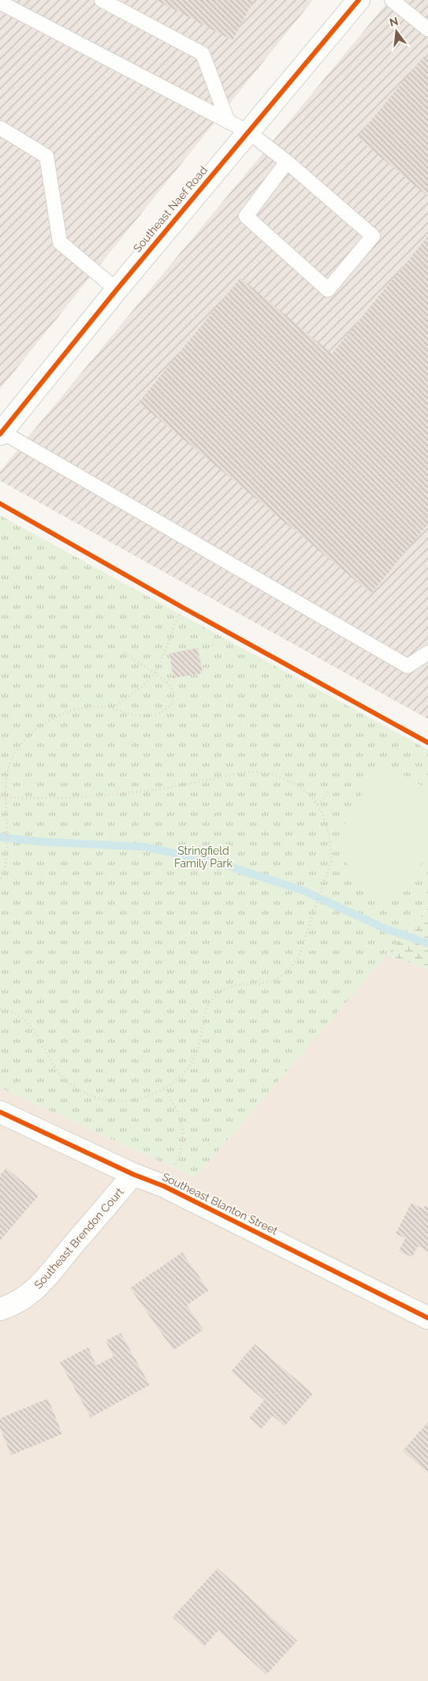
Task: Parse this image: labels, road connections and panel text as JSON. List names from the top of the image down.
{
  "streets": {
    "street": ["Southeast Naef Road", "Southeast Blanton Street", "Southeast Brendon Court"]
  },
  "crossings": [
    ["Southeast Blanton Street", "Southeast Brendon Court"]
  ],
  "parks": ["Stringfield Family Park"],
  "north": "top"
}
